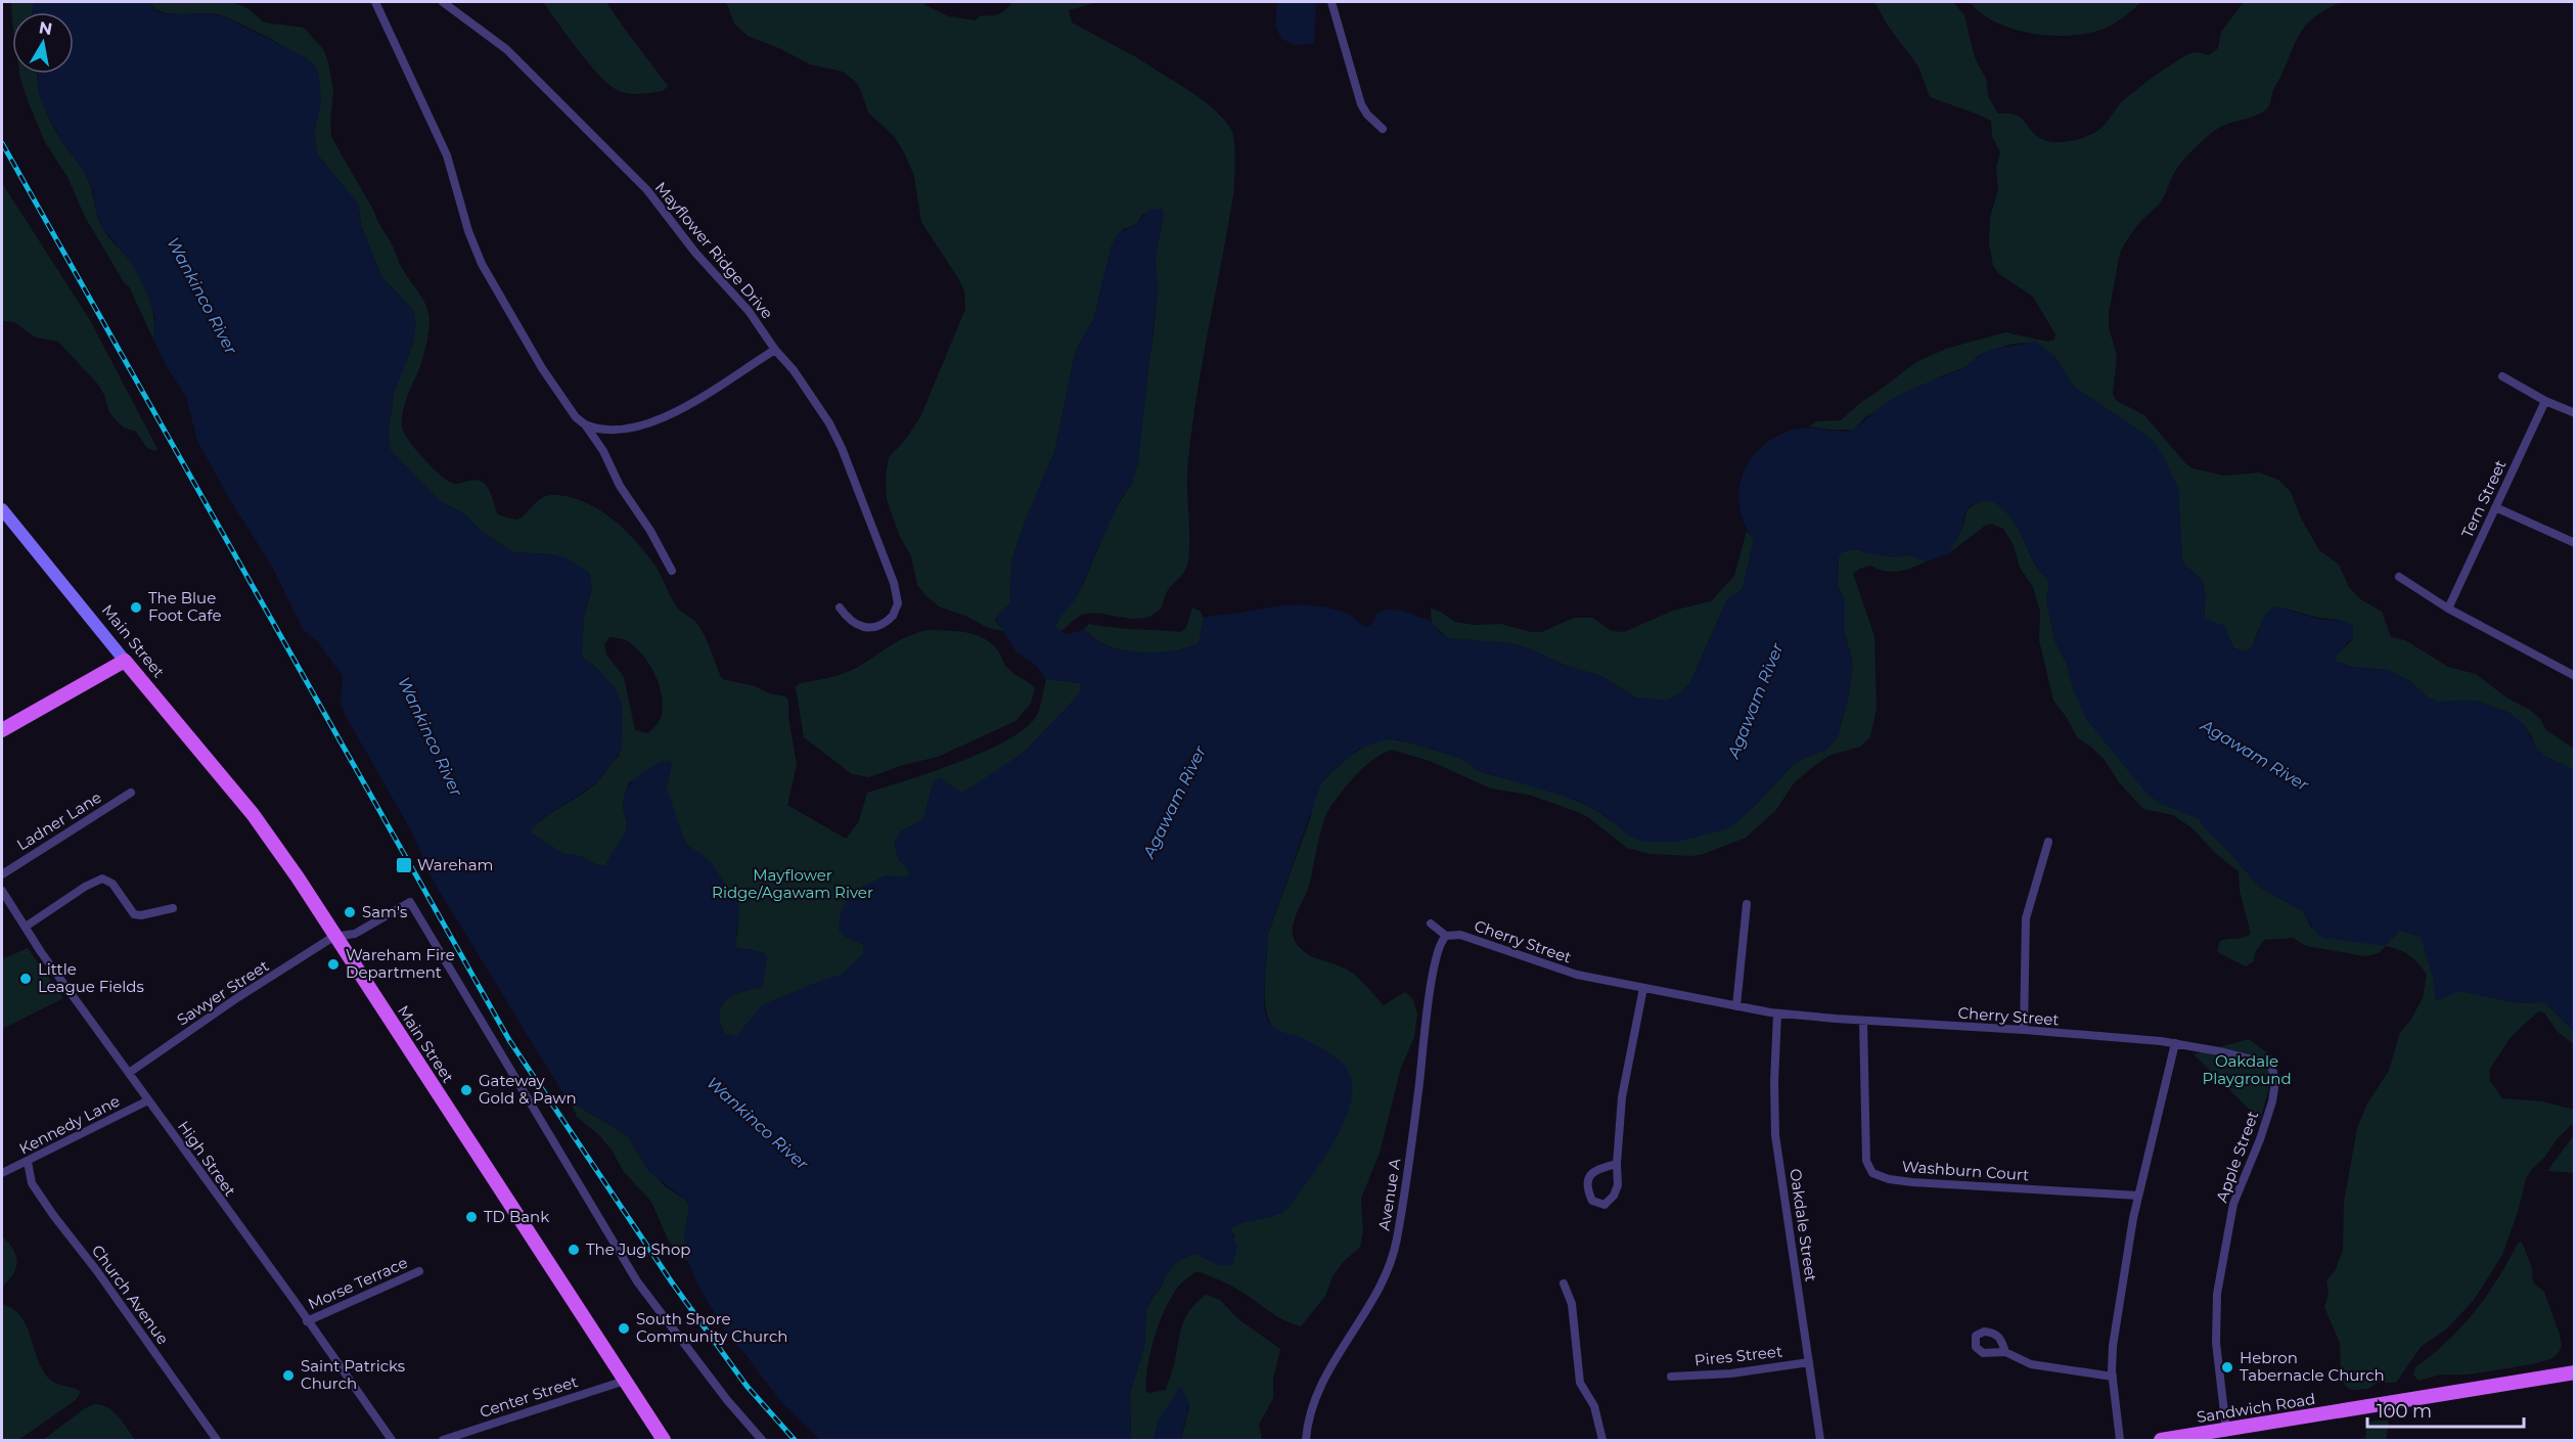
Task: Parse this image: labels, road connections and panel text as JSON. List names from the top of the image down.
{
  "streets": {
    "main road": ["Main Street", "Sandwich Road"],
    "street": [
      "Mayflower Ridge Drive",
      "Tern Street",
      "Ladner Lane",
      "Cherry Street",
      "Sawyer Street",
      "Kennedy Lane",
      "Apple Street",
      "High Street",
      "Washburn Court",
      "Avenue A",
      "Oakdale Street",
      "Morse Terrace",
      "Church Avenue",
      "Pires Street",
      "Center Street"
    ]
  },
  "crossings": [
    ["Main Street", "Sawyer Street"],
    ["Main Street", "Center Street"],
    ["Cherry Street", "Apple Street"],
    ["Cherry Street", "Washburn Court"],
    ["Cherry Street", "Avenue A"],
    ["Cherry Street", "Oakdale Street"],
    ["Sawyer Street", "High Street"],
    ["Kennedy Lane", "High Street"],
    ["Kennedy Lane", "Church Avenue"],
    ["Apple Street", "Sandwich Road"],
    ["High Street", "Morse Terrace"],
    ["Oakdale Street", "Pires Street"]
  ],
  "water": ["Wankinco River", "Agawam River"],
  "parks": ["Mayflower Ridge/Agawam River", "Oakdale Playground"],
  "places": {
    "other": [
      "The Blue Foot Cafe",
      "Sam's",
      "Wareham Fire Department",
      "Little League Fields",
      "Gateway Gold & Pawn",
      "TD Bank",
      "The Jug Shop",
      "South Shore Community Church",
      "Hebron Tabernacle Church",
      "Saint Patricks Church"
    ],
    "transit": ["Wareham"]
  },
  "scale_bar": "100 m",
  "north": "top"
}
